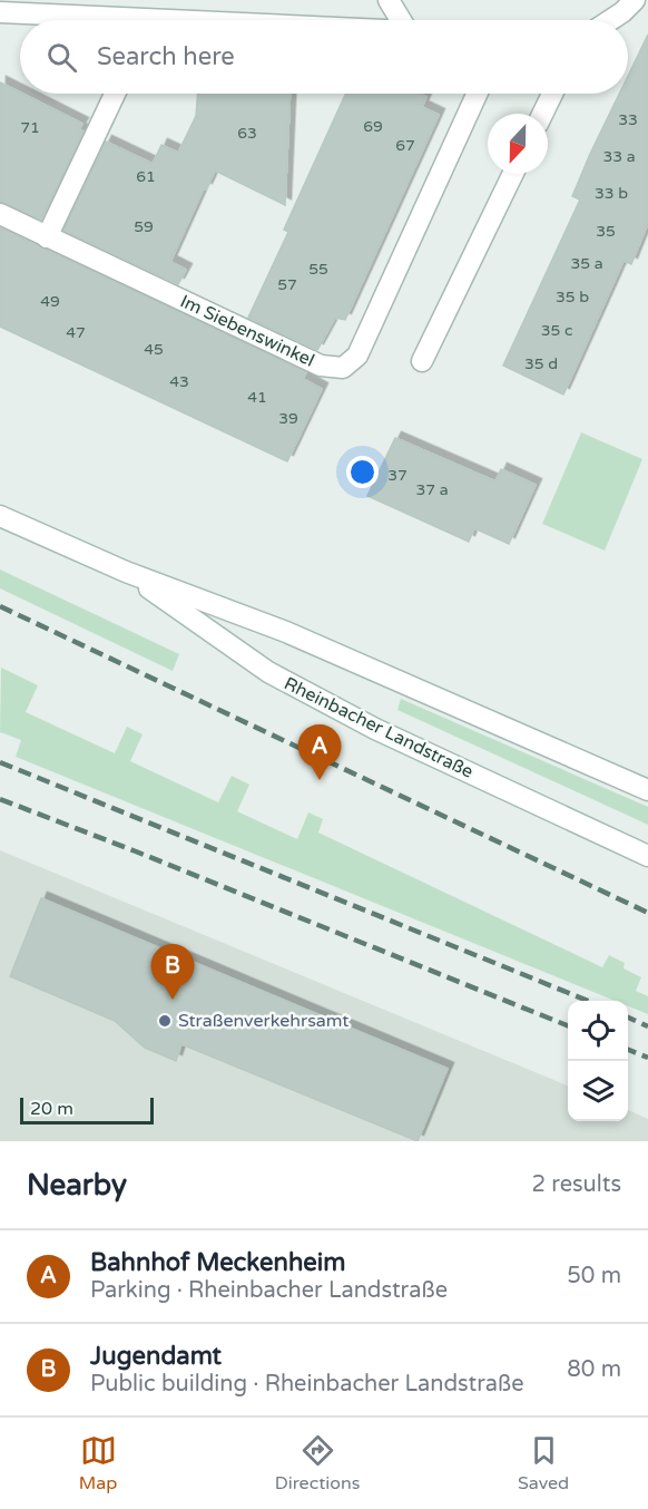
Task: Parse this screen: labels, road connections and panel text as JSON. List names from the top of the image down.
{
  "streets": {
    "main road": ["Im Siebenswinkel", "Rheinbacher Landstraße"]
  },
  "places": ["Straßenverkehrsamt"],
  "house_numbers": [
    "33",
    "69",
    "71",
    "63",
    "67",
    "33 a",
    "61",
    "33 b",
    "59",
    "35",
    "35 a",
    "55",
    "57",
    "35 b",
    "49",
    "35 c",
    "47",
    "45",
    "35 d",
    "43",
    "41",
    "39",
    "37",
    "37 a"
  ],
  "scale_bar": "20 m",
  "north": "bottom",
  "page": {
    "search": "Search here",
    "pins": ["A", "B"],
    "scale": "20 m",
    "heading": ["Nearby", "2 results"],
    "list": [
      {
        "mark": "A",
        "name": "Bahnhof Meckenheim",
        "note": "Parking · Rheinbacher Landstraße",
        "value": "50 m"
      },
      {
        "mark": "B",
        "name": "Jugendamt",
        "note": "Public building · Rheinbacher Landstraße",
        "value": "80 m"
      }
    ],
    "nav": ["Map", "Directions", "Saved"]
  }
}
